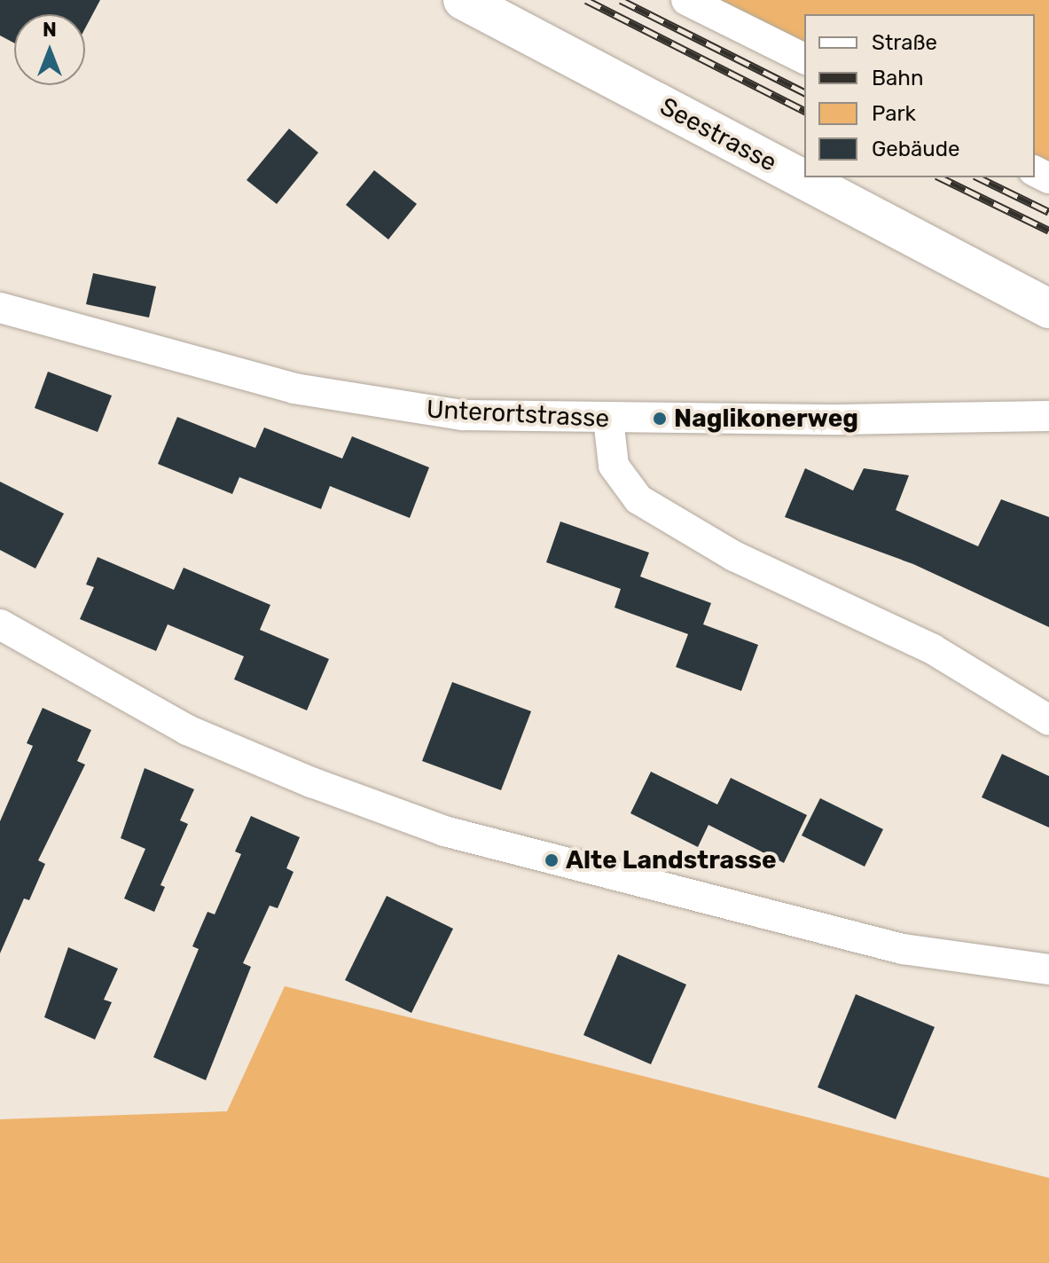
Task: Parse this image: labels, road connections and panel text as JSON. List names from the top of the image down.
{
  "streets": {
    "main road": ["Seestrasse"],
    "street": ["Unterortstrasse"]
  },
  "places": ["Naglikonerweg", "Alte Landstrasse"],
  "legend": [
    "Straße",
    "Bahn",
    "Park",
    "Gebäude"
  ],
  "north": "top"
}
